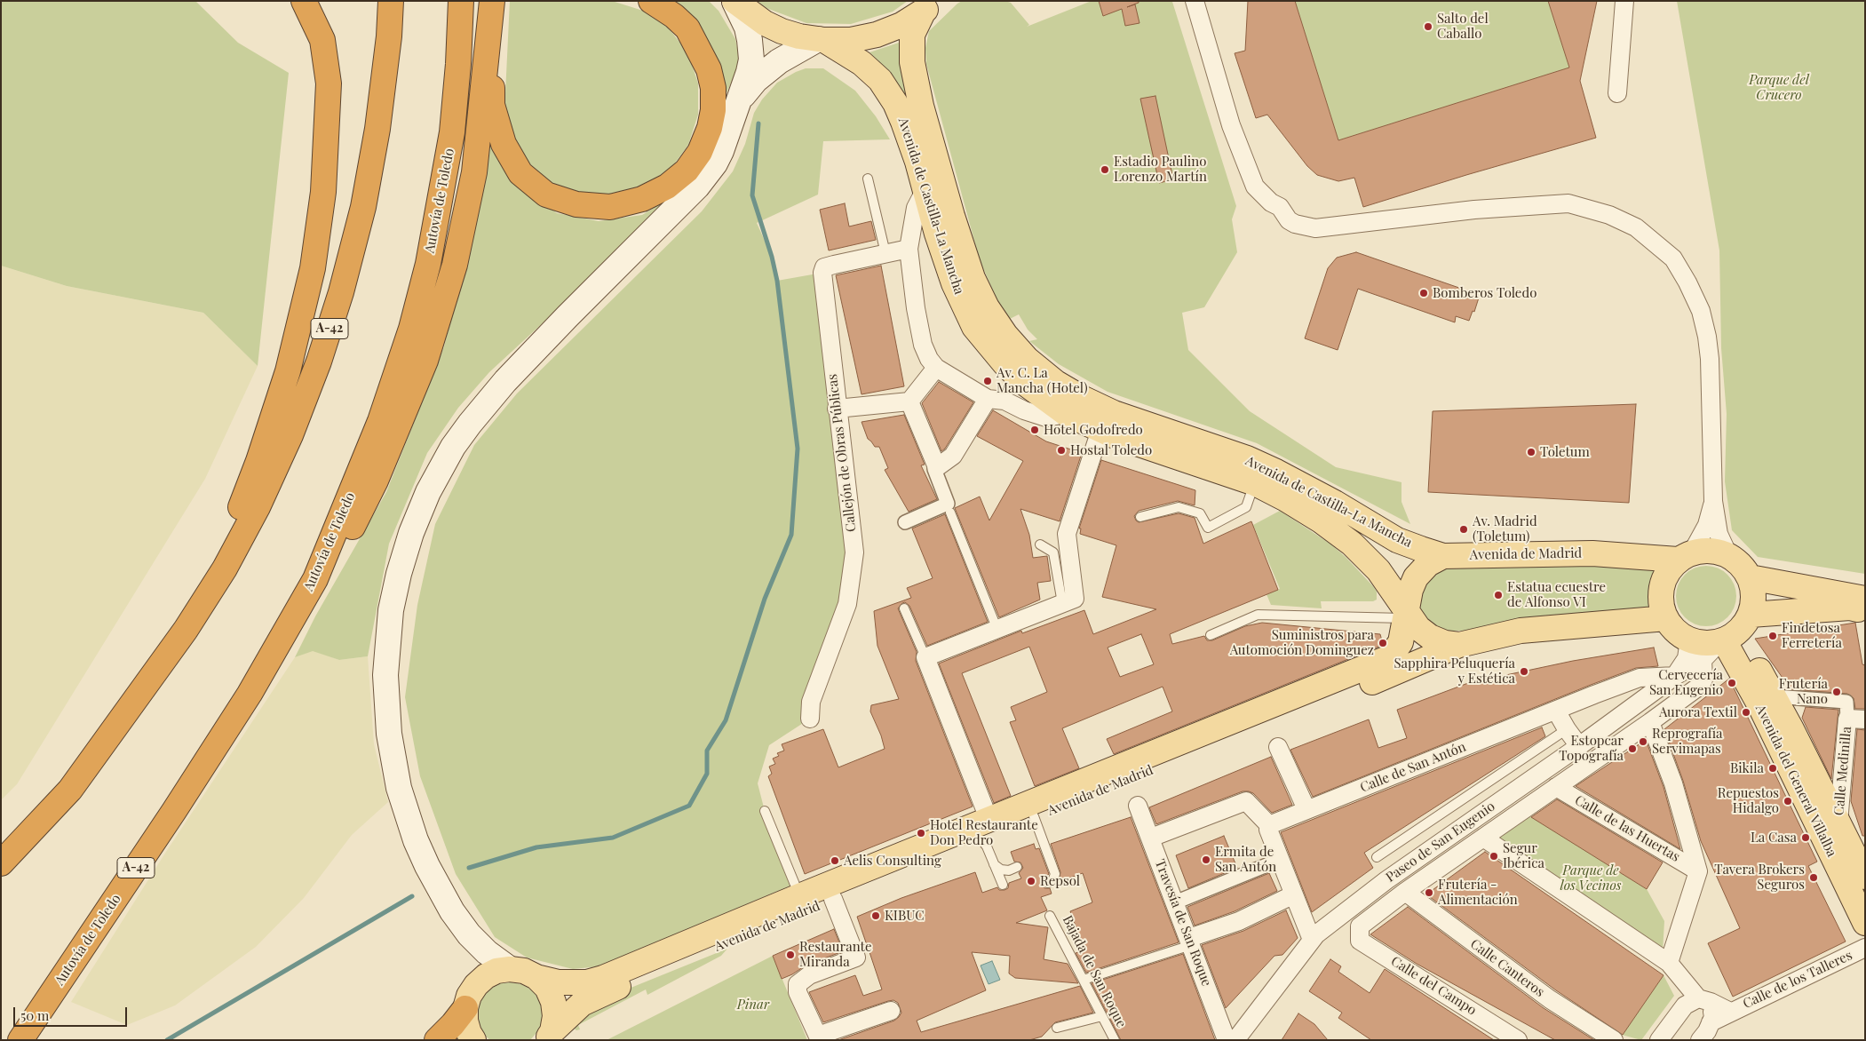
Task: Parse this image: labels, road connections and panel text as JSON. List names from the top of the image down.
{
  "streets": {
    "highway": ["Autovía de Toledo", "A-42"],
    "main road": ["Avenida de Castilla-La Mancha", "Avenida de Madrid", "Avenida del General Villalba"],
    "street": [
      "Callejón de Obras Públicas",
      "Calle de San Antón",
      "Calle Medinilla",
      "Calle de las Huertas",
      "Paseo de San Eugenio",
      "Travesía de San Roque",
      "Calle Canteros",
      "Calle de los Talleres",
      "Calle del Campo"
    ],
    "lane": ["Bajada de San Roque"]
  },
  "crossings": [
    ["Avenida de Castilla-La Mancha", "Avenida de Madrid"],
    ["Avenida de Madrid", "Avenida del General Villalba"],
    ["Avenida de Madrid", "Paseo de San Eugenio"],
    ["Calle de San Antón", "Paseo de San Eugenio"],
    ["Calle Medinilla", "Avenida del General Villalba"],
    ["Avenida del General Villalba", "Paseo de San Eugenio"],
    ["Calle de las Huertas", "Paseo de San Eugenio"],
    ["Paseo de San Eugenio", "Calle Canteros"],
    ["Paseo de San Eugenio", "Calle del Campo"]
  ],
  "parks": ["Parque del Crucero", "Parque de los Vecinos", "Pinar"],
  "places": [
    "Salto del Caballo",
    "Estadio Paulino Lorenzo Martín",
    "Bomberos Toledo",
    "Av. C. La Mancha (Hotel)",
    "Hotel Godofredo",
    "Hostal Toledo",
    "Toletum",
    "Av. Madrid (Toletum)",
    "Estatua ecuestre de Alfonso VI",
    "Findetosa Ferretería",
    "Suministros para Automoción Dominguez",
    "Sapphira Peluquería y Estética",
    "Cervecería San Eugenio",
    "Frutería Nano",
    "Aurora Textil",
    "Reprografía Servimapas",
    "Estopcar Topografía",
    "Bikila",
    "Repuestos Hidalgo",
    "Hotel Restaurante Don Pedro",
    "La Casa",
    "Segur Ibérica",
    "Ermita de San Antón",
    "Aelis Consulting",
    "Tavera Brokers Seguros",
    "Repsol",
    "Frutería - Alimentación",
    "KIBUC",
    "Restaurante Miranda"
  ],
  "scale_bar": "50 m"
}
